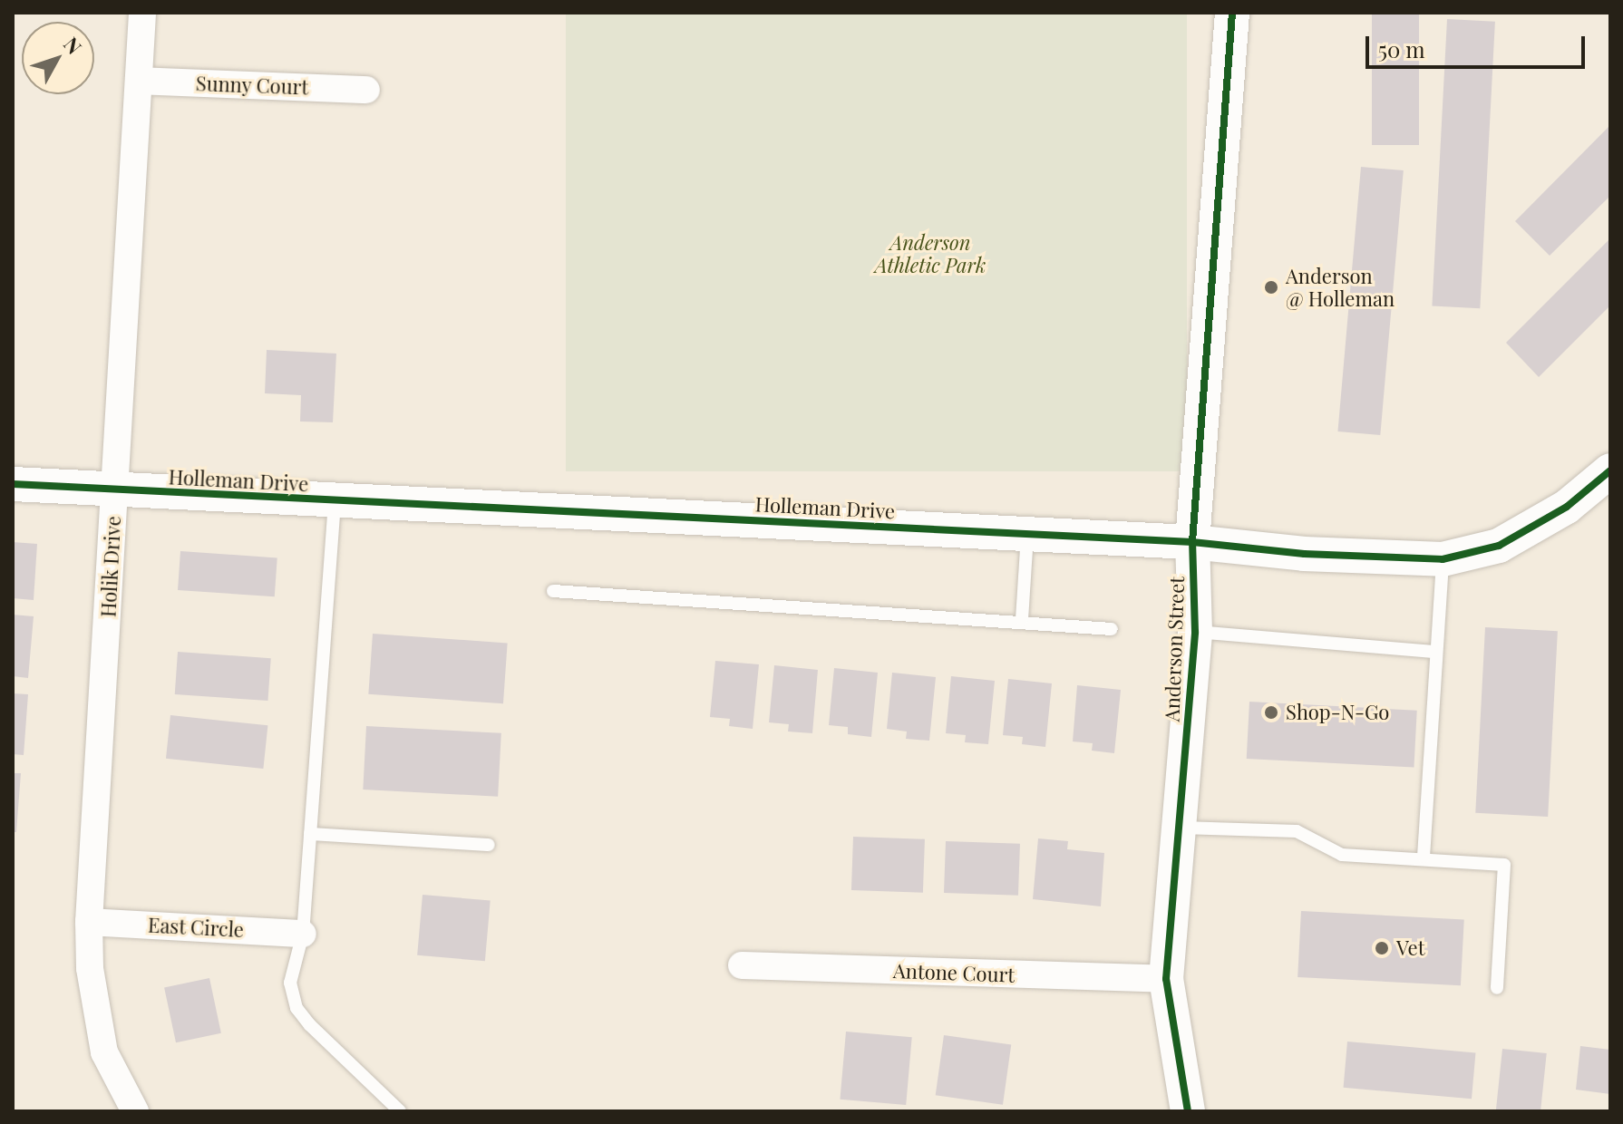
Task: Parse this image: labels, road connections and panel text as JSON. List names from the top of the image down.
{
  "streets": {
    "street": [
      "Sunny Court",
      "Holleman Drive",
      "Holik Drive",
      "Anderson Street",
      "East Circle",
      "Antone Court"
    ]
  },
  "crossings": [
    ["Sunny Court", "Holik Drive"],
    ["Holleman Drive", "Holik Drive"],
    ["Holleman Drive", "Anderson Street"],
    ["Holik Drive", "East Circle"],
    ["Anderson Street", "Antone Court"]
  ],
  "parks": ["Anderson Athletic Park"],
  "places": ["Anderson @ Holleman", "Shop-N-Go", "Vet"],
  "scale_bar": "50 m",
  "north": "top right"
}
